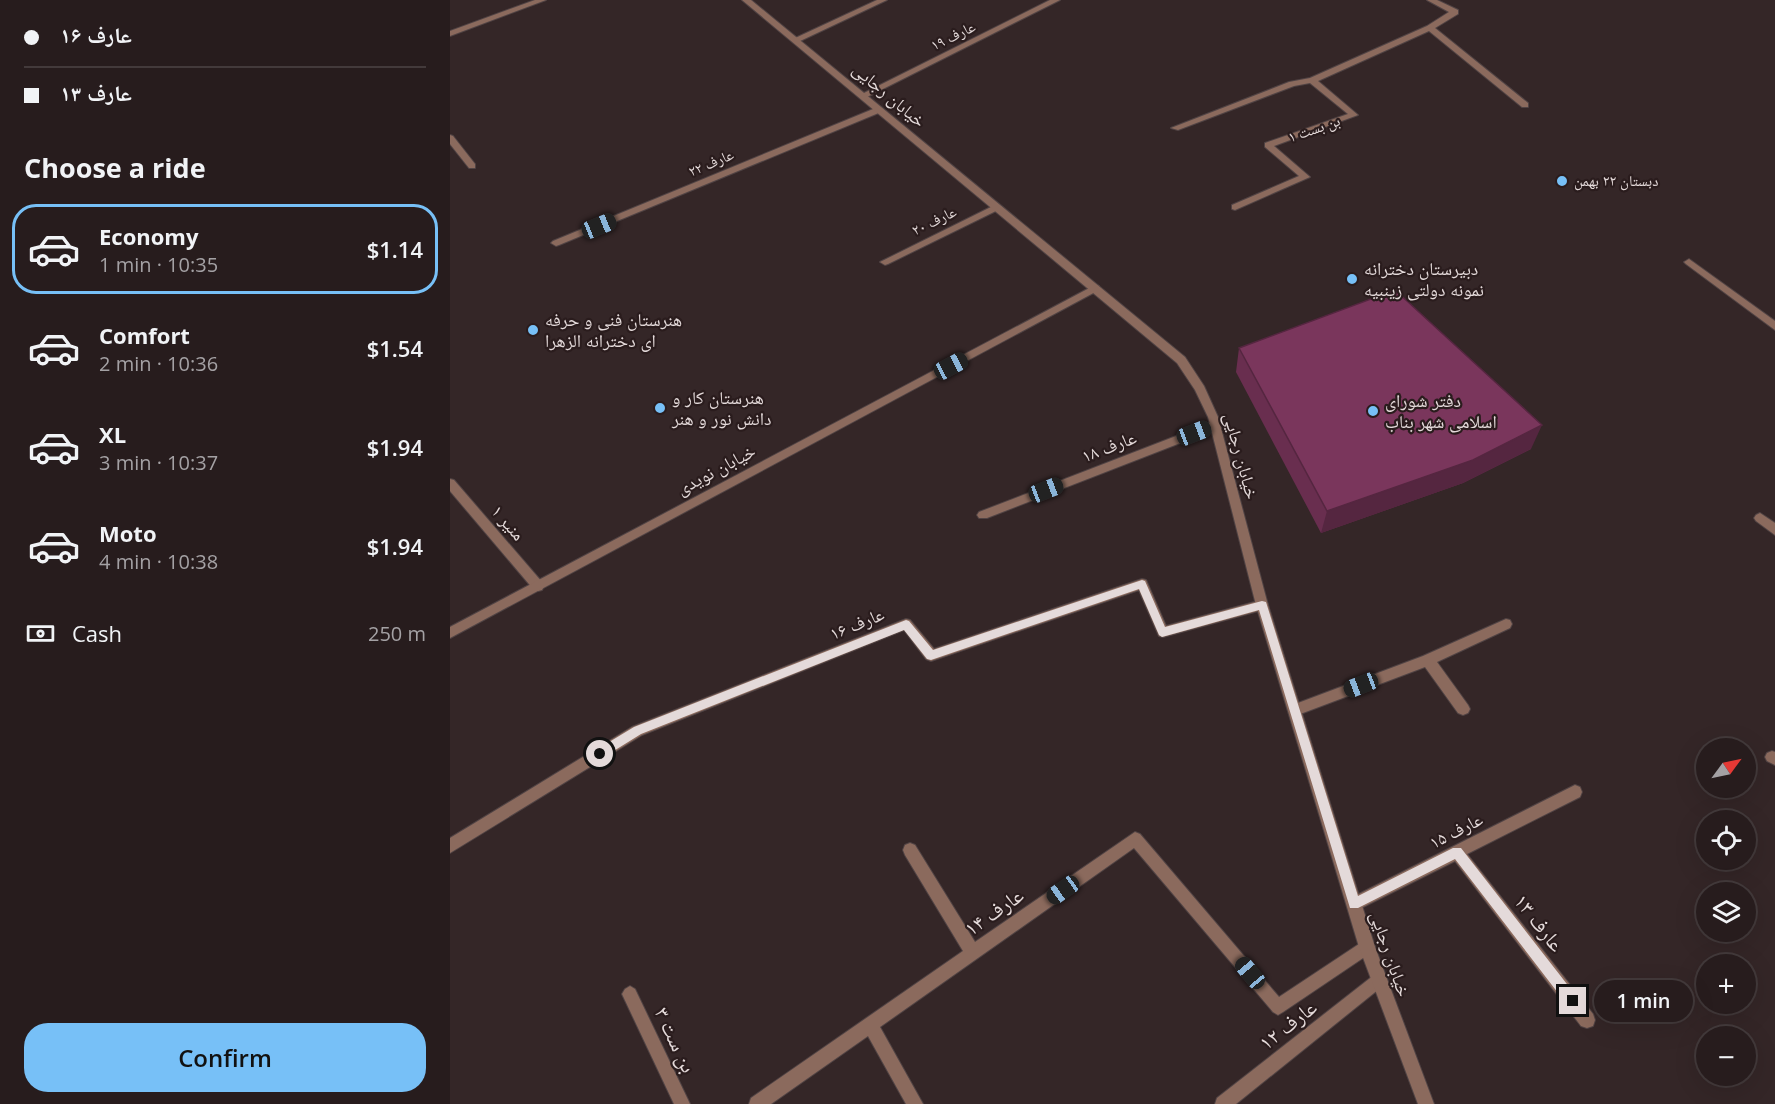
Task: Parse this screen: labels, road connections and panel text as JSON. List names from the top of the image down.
{
  "streets": {
    "street": [
      "عارف ۱۹",
      "خیابان رجایی",
      "بن بست ۱",
      "عارف ۲۲",
      "عارف ۲۰",
      "عارف ۱۸",
      "خیابان نویدی",
      "منیر ۱",
      "عارف ۱۶",
      "عارف ۱۵",
      "عارف ۱۴",
      "عارف ۱۳",
      "عارف ۱۲",
      "بن ست ۳"
    ]
  },
  "crossings": [
    ["عارف ۱۹", "خیابان رجایی"],
    ["خیابان رجایی", "عارف ۲۲"],
    ["خیابان رجایی", "عارف ۲۰"],
    ["خیابان رجایی", "عارف ۱۸"],
    ["خیابان رجایی", "خیابان نویدی"],
    ["خیابان رجایی", "عارف ۱۶"],
    ["خیابان رجایی", "عارف ۱۵"],
    ["خیابان رجایی", "عارف ۱۴"],
    ["خیابان رجایی", "عارف ۱۲"],
    ["خیابان نویدی", "منیر ۱"],
    ["عارف ۱۵", "عارف ۱۳"]
  ],
  "places": [
    "دبستان ۲۲ بهمن",
    "دبیرستان دخترانه نمونه دولتی زینبیه",
    "هنرستان فنی و حرفه ای دخترانه الزهرا",
    "هنرستان کار و دانش نور و هنر",
    "دفتر شورای اسلامی شهر بناب"
  ],
  "north": "top right",
  "page": {
    "banner": ["عارف ۱۶", "عارف ۱۳"],
    "heading": "Choose a ride",
    "list": [
      {
        "name": "Economy",
        "note": "1 min · 10:35",
        "value": "$1.14"
      },
      {
        "name": "Comfort",
        "note": "2 min · 10:36",
        "value": "$1.54"
      },
      {
        "name": "XL",
        "note": "3 min · 10:37",
        "value": "$1.94"
      },
      {
        "name": "Moto",
        "note": "4 min · 10:38",
        "value": "$1.94"
      }
    ],
    "pay": ["Cash", "250 m"],
    "map_buttons": ["+", "−"],
    "bubble": "1 min",
    "buttons": "Confirm"
  }
}
